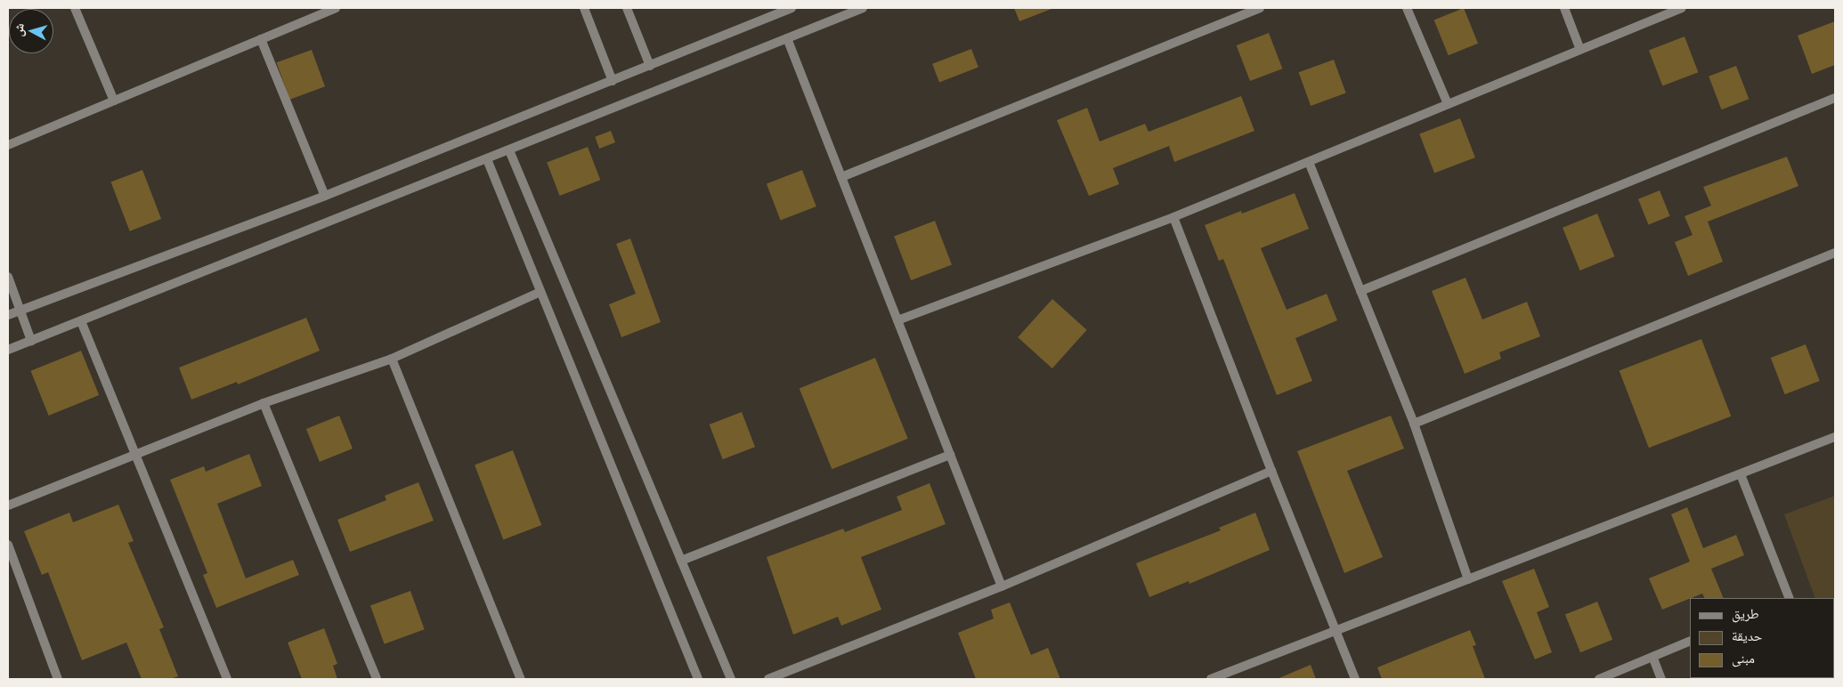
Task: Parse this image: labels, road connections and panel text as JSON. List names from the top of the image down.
{
  "legend": ["طريق", "حديقة", "مبنى"],
  "north": "left"
}
